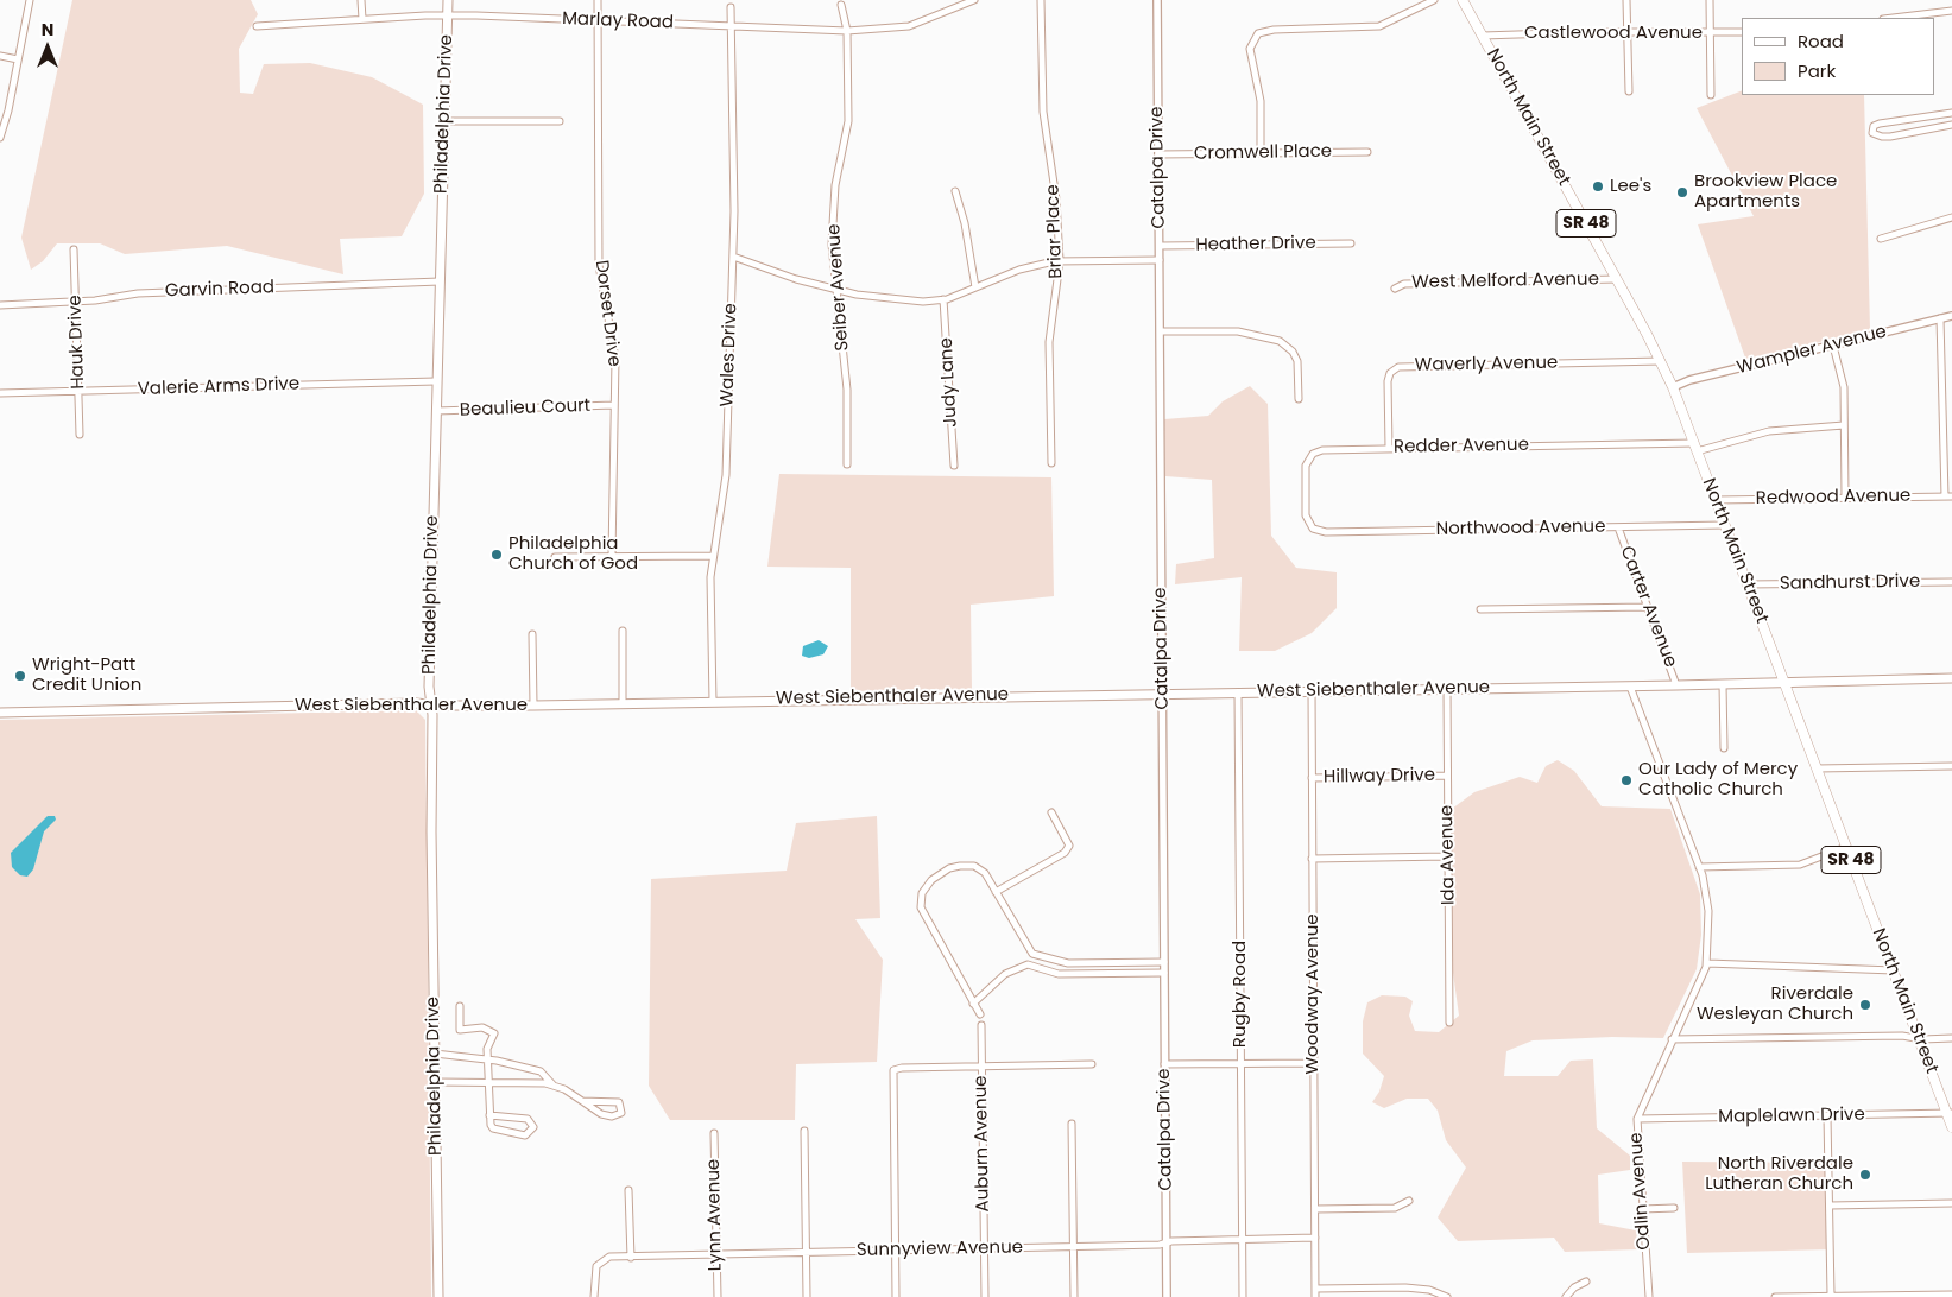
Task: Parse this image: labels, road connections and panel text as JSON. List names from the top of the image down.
{
  "streets": {
    "main road": [
      "Philadelphia Drive",
      "North Main Street",
      "SR 48",
      "West Siebenthaler Avenue"
    ],
    "street": [
      "Marlay Road",
      "Castlewood Avenue",
      "Cromwell Place",
      "Catalpa Drive",
      "Briar Place",
      "Heather Drive",
      "West Melford Avenue",
      "Seiber Avenue",
      "Garvin Road",
      "Dorset Drive",
      "Hauk Drive",
      "Wampler Avenue",
      "Wales Drive",
      "Waverly Avenue",
      "Judy Lane",
      "Valerie Arms Drive",
      "Beaulieu Court",
      "Redder Avenue",
      "Redwood Avenue",
      "Northwood Avenue",
      "Sandhurst Drive",
      "Carter Avenue",
      "Hillway Drive",
      "Ida Avenue",
      "Rugby Road",
      "Woodway Avenue",
      "Maplelawn Drive",
      "Auburn Avenue",
      "Odlin Avenue",
      "Lynn Avenue",
      "Sunnyview Avenue"
    ]
  },
  "crossings": [
    ["Marlay Road", "Philadelphia Drive"],
    ["Marlay Road", "Seiber Avenue"],
    ["Marlay Road", "Dorset Drive"],
    ["Marlay Road", "Wales Drive"],
    ["Castlewood Avenue", "North Main Street"],
    ["Philadelphia Drive", "Garvin Road"],
    ["Philadelphia Drive", "Valerie Arms Drive"],
    ["Philadelphia Drive", "Beaulieu Court"],
    ["Philadelphia Drive", "West Siebenthaler Avenue"],
    ["North Main Street", "West Melford Avenue"],
    ["North Main Street", "Wampler Avenue"],
    ["North Main Street", "Waverly Avenue"],
    ["North Main Street", "Redder Avenue"],
    ["North Main Street", "Redwood Avenue"],
    ["North Main Street", "Northwood Avenue"],
    ["North Main Street", "Sandhurst Drive"],
    ["North Main Street", "West Siebenthaler Avenue"],
    ["North Main Street", "Maplelawn Drive"],
    ["Cromwell Place", "Catalpa Drive"],
    ["Catalpa Drive", "Heather Drive"],
    ["Catalpa Drive", "West Siebenthaler Avenue"],
    ["Catalpa Drive", "Sunnyview Avenue"],
    ["Garvin Road", "Hauk Drive"],
    ["Dorset Drive", "Beaulieu Court"],
    ["Hauk Drive", "Valerie Arms Drive"],
    ["Wales Drive", "West Siebenthaler Avenue"],
    ["Waverly Avenue", "Redder Avenue"],
    ["Redder Avenue", "Northwood Avenue"],
    ["Northwood Avenue", "Carter Avenue"],
    ["Carter Avenue", "West Siebenthaler Avenue"],
    ["West Siebenthaler Avenue", "Ida Avenue"],
    ["West Siebenthaler Avenue", "Rugby Road"],
    ["West Siebenthaler Avenue", "Woodway Avenue"],
    ["West Siebenthaler Avenue", "Odlin Avenue"],
    ["Hillway Drive", "Ida Avenue"],
    ["Hillway Drive", "Woodway Avenue"],
    ["Rugby Road", "Sunnyview Avenue"],
    ["Woodway Avenue", "Sunnyview Avenue"],
    ["Maplelawn Drive", "Odlin Avenue"],
    ["Auburn Avenue", "Sunnyview Avenue"],
    ["Lynn Avenue", "Sunnyview Avenue"]
  ],
  "places": [
    "Lee's",
    "Brookview Place Apartments",
    "Philadelphia Church of God",
    "Wright-Patt Credit Union",
    "Our Lady of Mercy Catholic Church",
    "Riverdale Wesleyan Church",
    "North Riverdale Lutheran Church"
  ],
  "legend": ["Road", "Park"],
  "north": "top"
}
